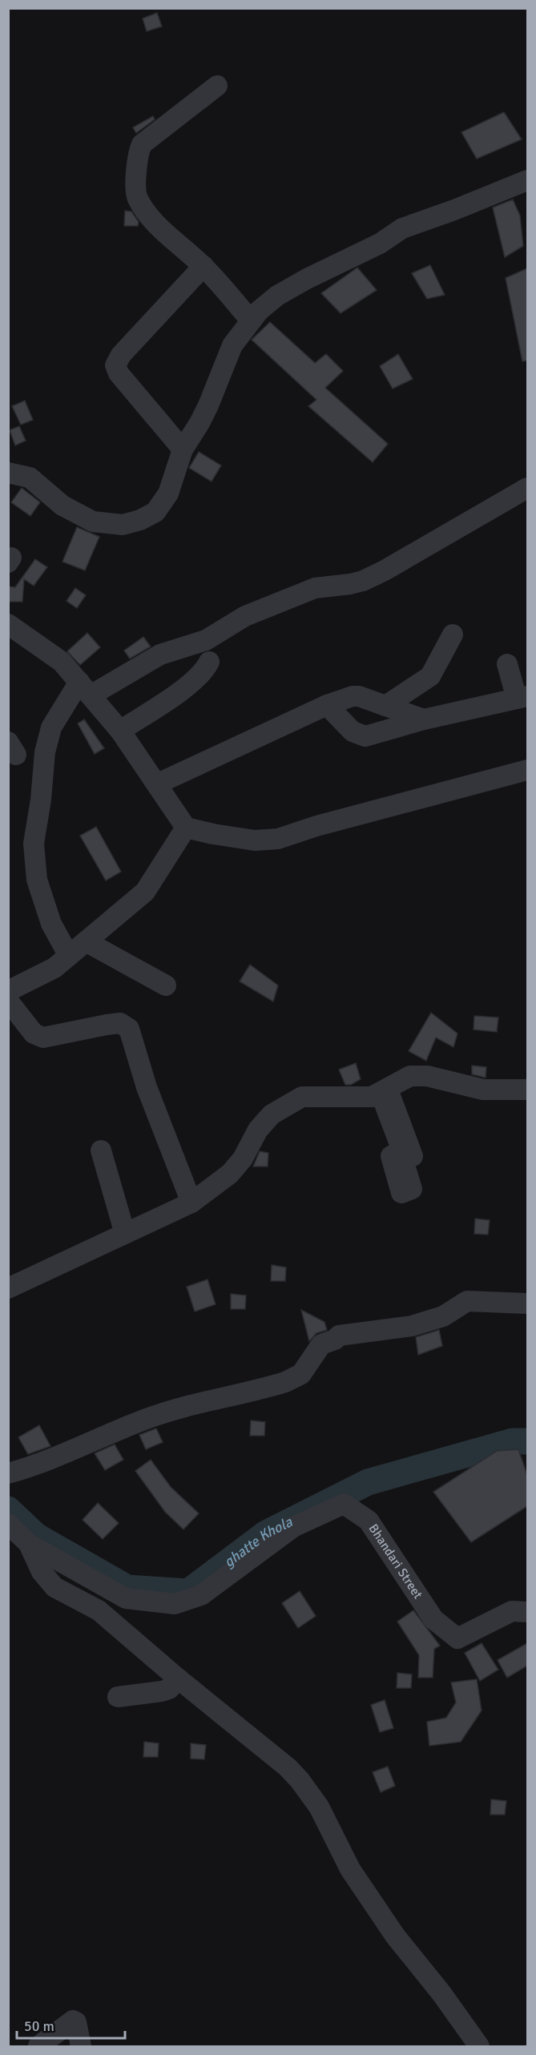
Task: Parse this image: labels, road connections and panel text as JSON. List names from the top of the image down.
{
  "streets": {
    "street": ["Bhandari Street"]
  },
  "water": ["ghatte Khola"],
  "scale_bar": "50 m"
}
